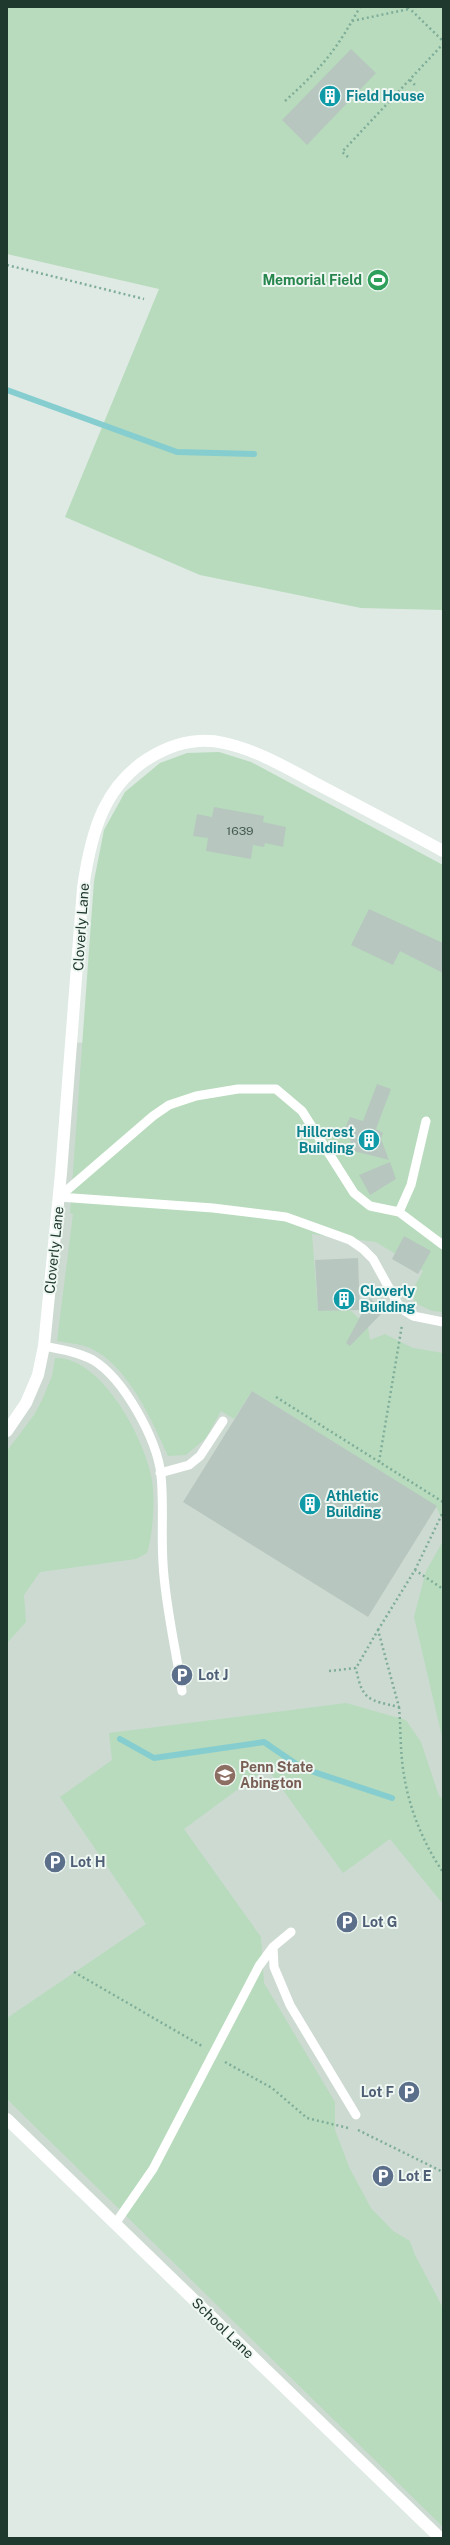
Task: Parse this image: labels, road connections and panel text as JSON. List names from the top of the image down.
{
  "streets": {
    "street": ["Cloverly Lane", "School Lane"]
  },
  "places": {
    "building": [
      "Field House",
      "Hillcrest Building",
      "Cloverly Building",
      "Athletic Building"
    ],
    "sports": ["Memorial Field"],
    "parking": [
      "Lot J",
      "Lot H",
      "Lot G",
      "Lot F",
      "Lot E"
    ],
    "school or university": ["Penn State Abington"]
  },
  "house_numbers": ["1639"]
}
